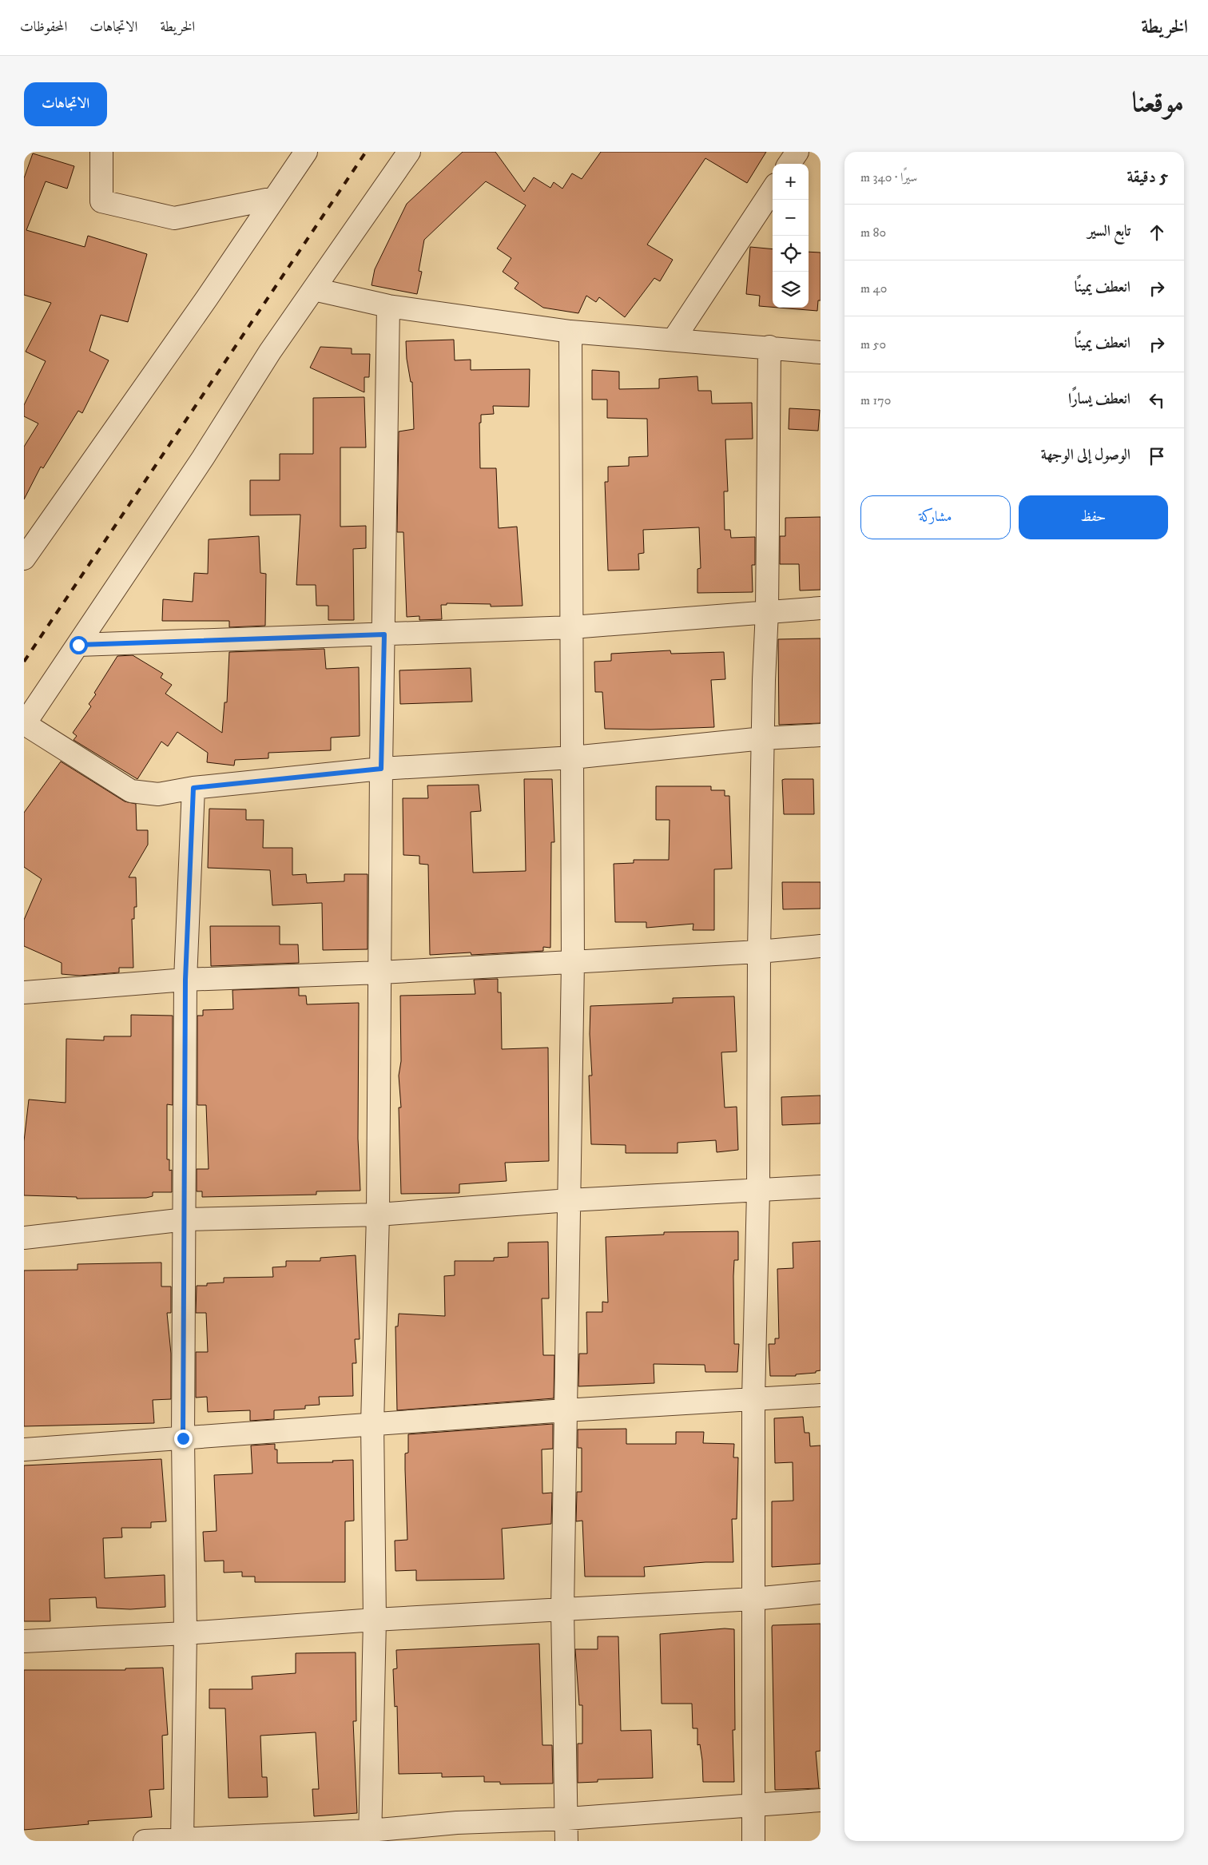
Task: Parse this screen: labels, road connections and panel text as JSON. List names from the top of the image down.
{
  "page": {
    "header": "الخريطة",
    "nav": ["الخريطة", "الاتجاهات", "المحفوظات"],
    "title": "موقعنا",
    "buttons": [
      "الاتجاهات",
      ["حفظ", "مشاركة"]
    ],
    "heading": ["5 دقيقة", "سيرًا · 340 m"],
    "map_buttons": ["+", "−"],
    "list": [
      ["تابع السير", "80 m"],
      ["انعطف يمينًا", "40 m"],
      ["انعطف يمينًا", "50 m"],
      ["انعطف يسارًا", "170 m"],
      "الوصول إلى الوجهة"
    ]
  }
}
